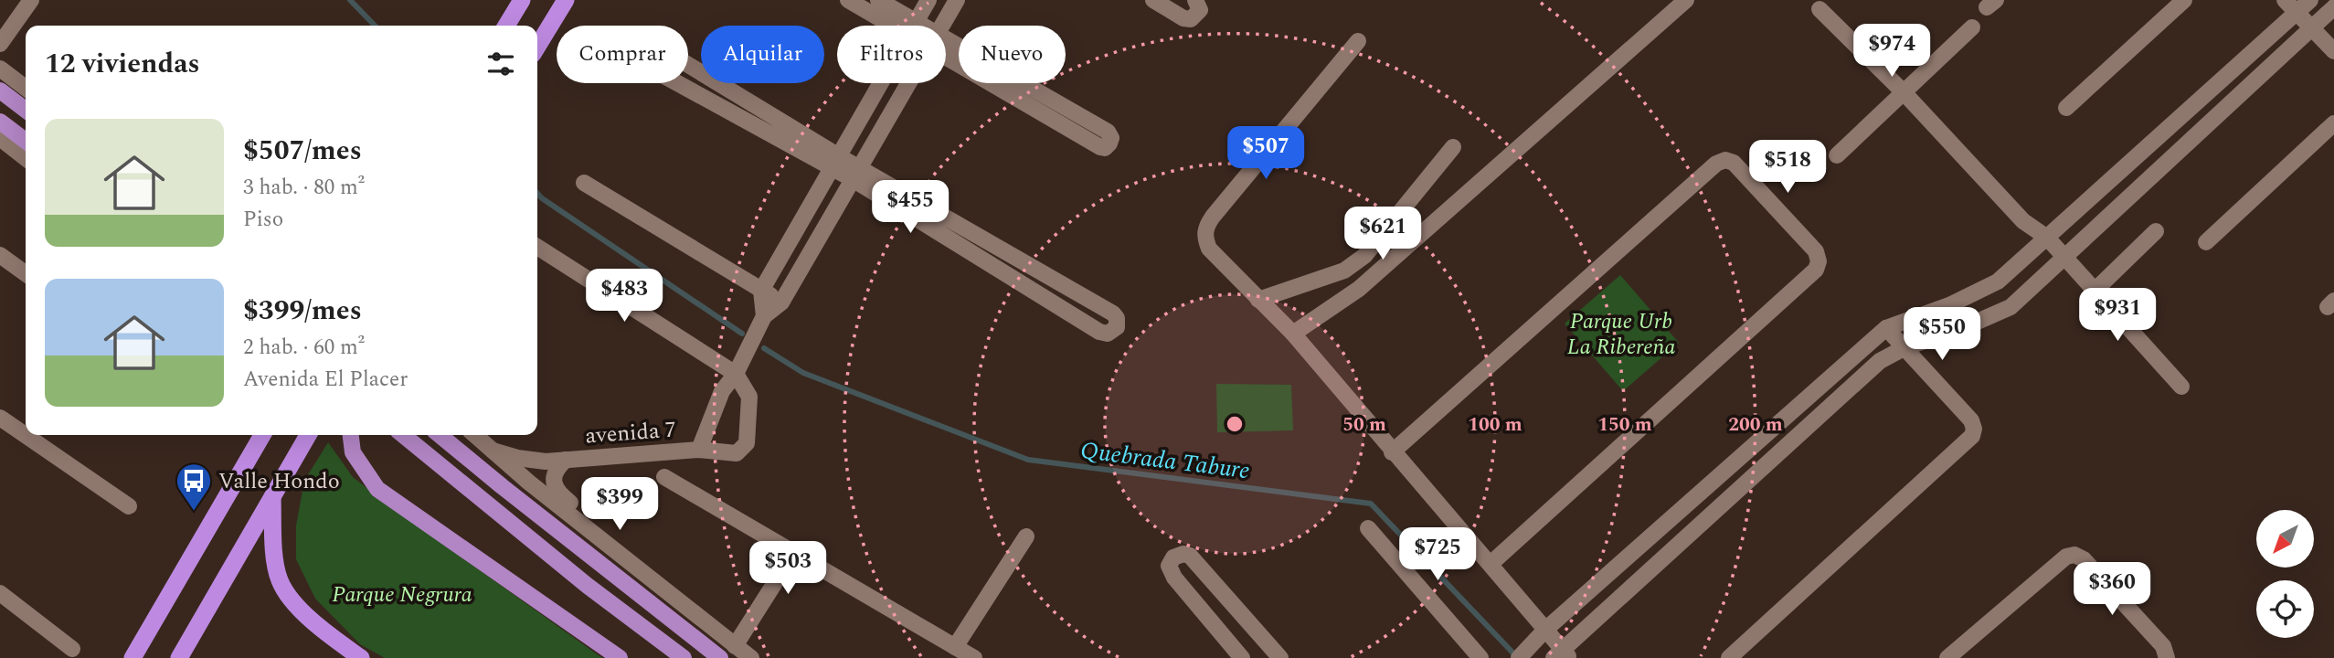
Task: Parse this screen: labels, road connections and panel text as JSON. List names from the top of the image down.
{
  "streets": {
    "street": ["avenida 7"]
  },
  "water": ["Quebrada Tabure"],
  "parks": ["Parque Urb La Ribereña", "Parque Negrura"],
  "places": {
    "bus stop": ["Valle Hondo"]
  },
  "north": "bottom left",
  "page": {
    "price": [
      "$974",
      "$507",
      "$518",
      "$455",
      "$621",
      "$483",
      "$931",
      "$550",
      "$399",
      "$725",
      "$503",
      "$360"
    ],
    "chip": [
      "Comprar",
      "Alquilar",
      "Filtros",
      "Nuevo"
    ],
    "heading": "12 viviendas",
    "list": [
      {
        "name": "$507/mes",
        "note": "3 hab. · 80 m² · Piso"
      },
      {
        "name": "$399/mes",
        "note": "2 hab. · 60 m² · Avenida El Placer"
      }
    ]
  },
  "rings": [
    "50 m",
    "100 m",
    "150 m",
    "200 m"
  ]
}
